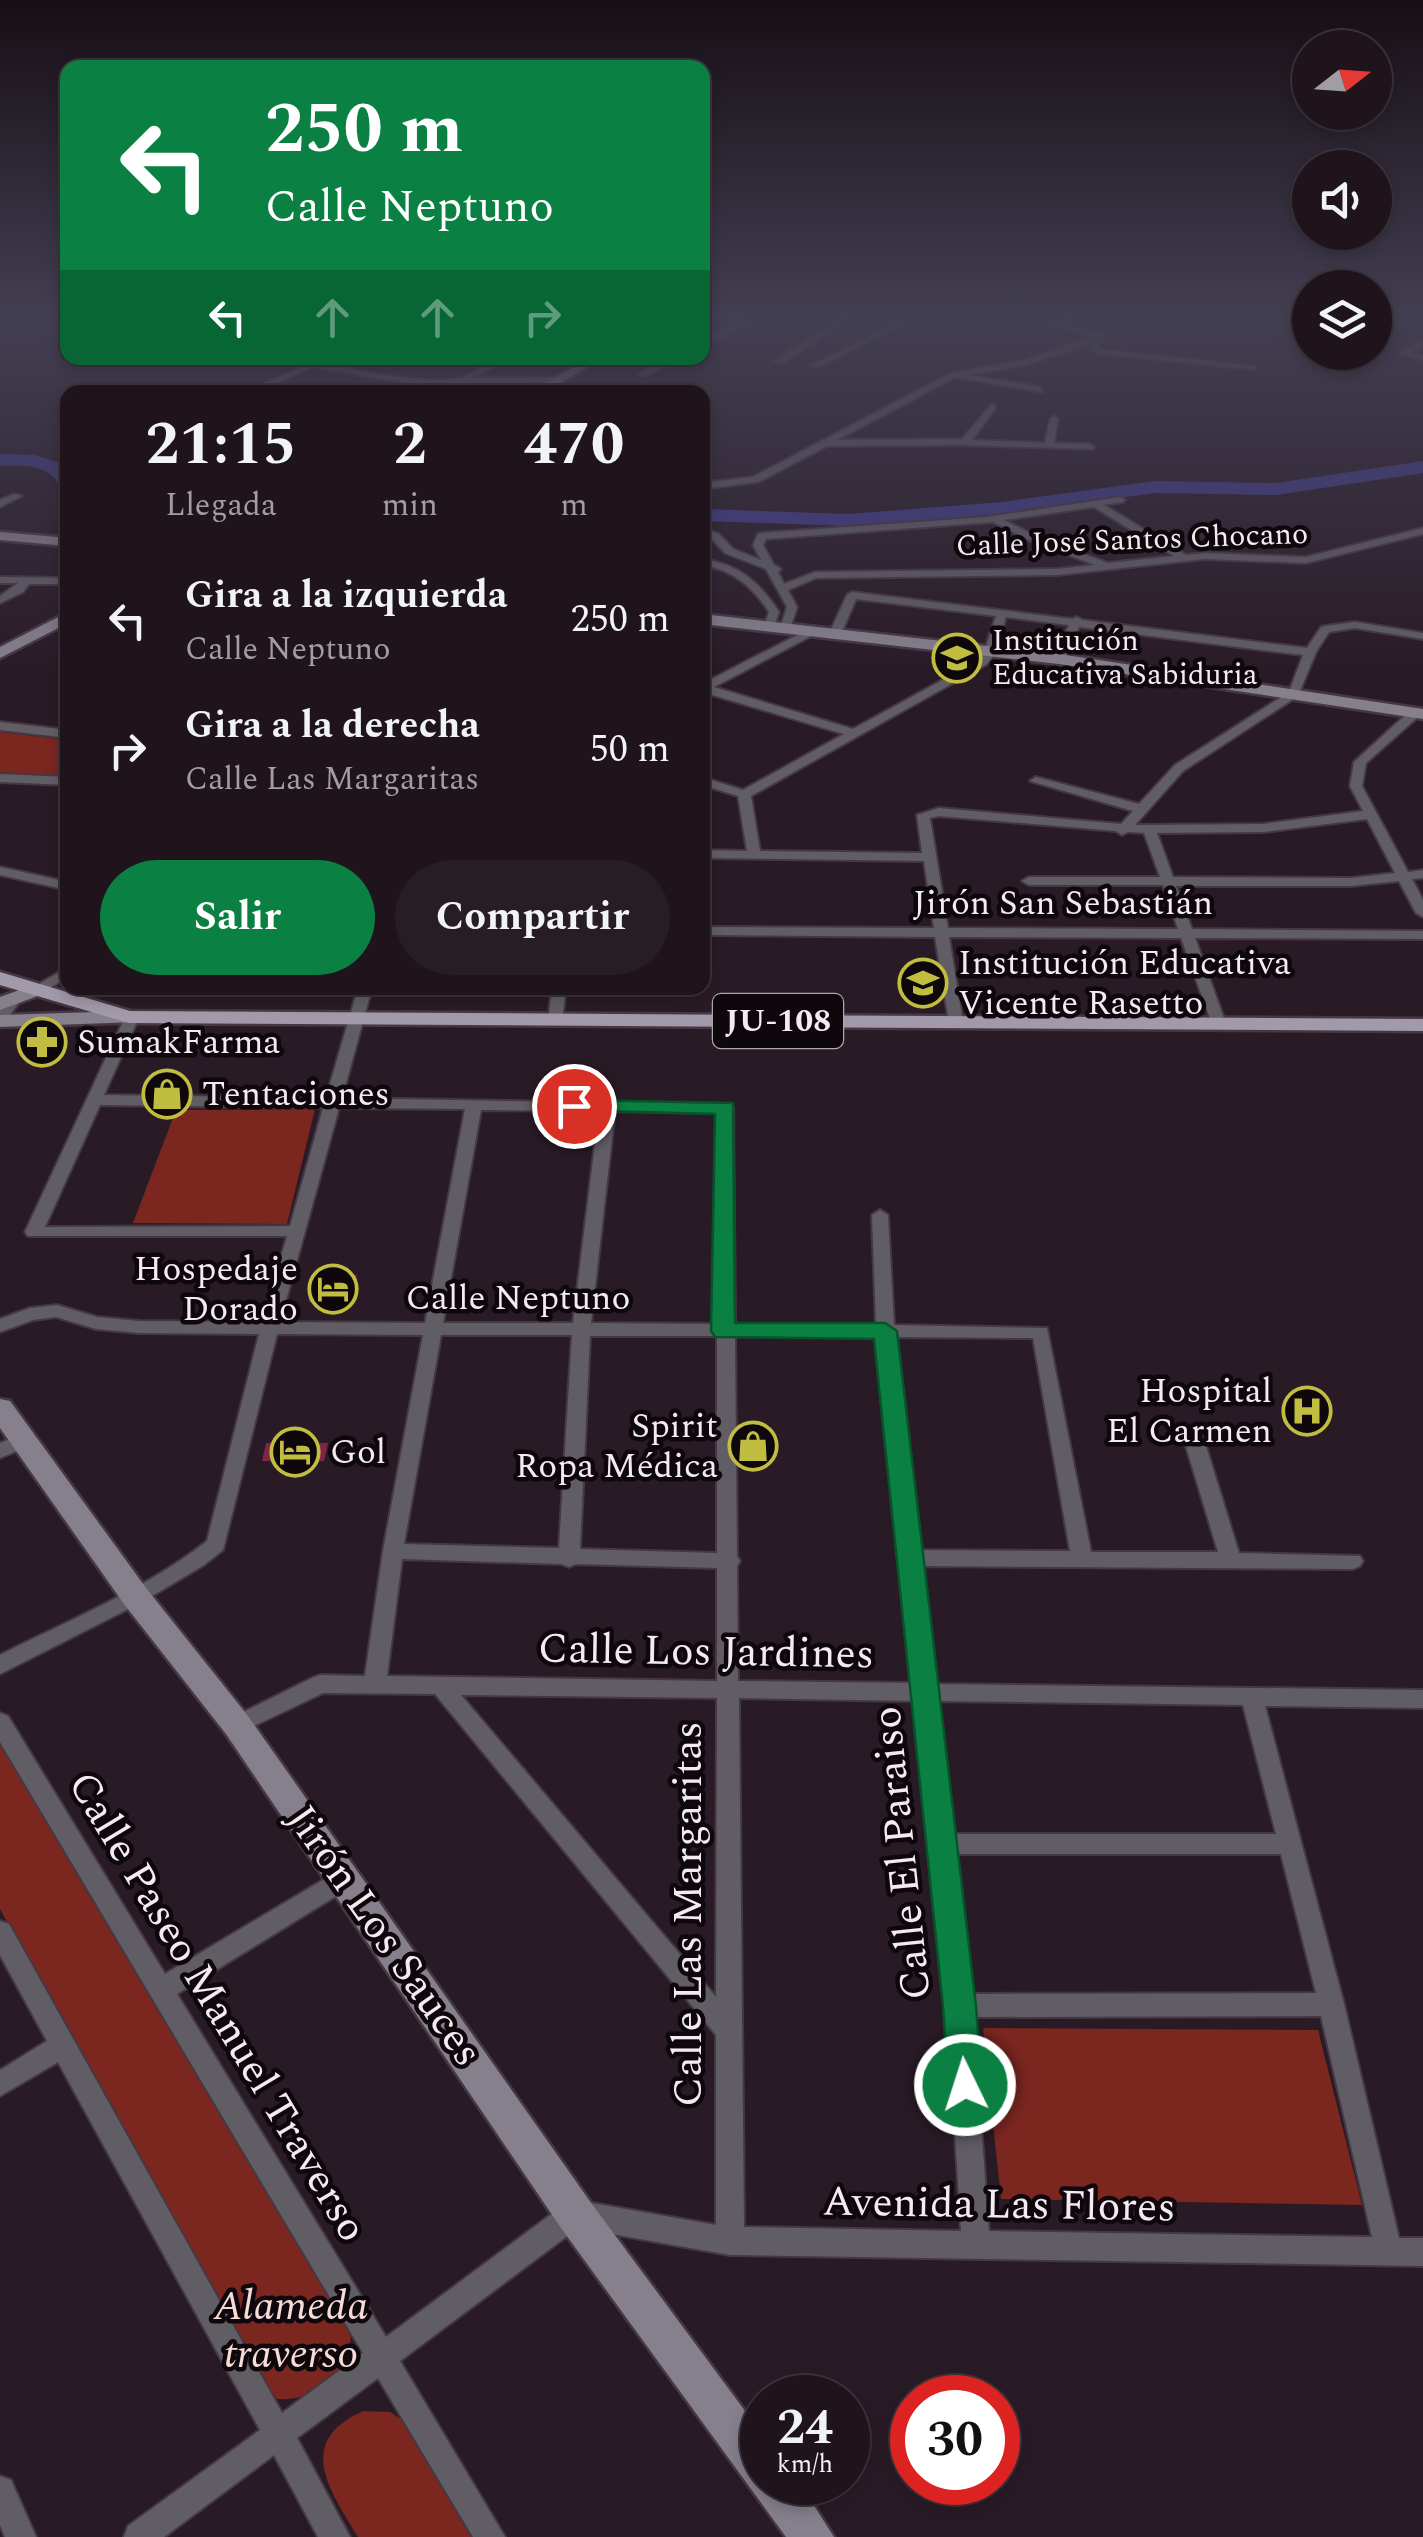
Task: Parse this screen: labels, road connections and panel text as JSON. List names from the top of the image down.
{
  "streets": {
    "main road": ["JU-108"],
    "street": [
      "Calle José Santos Chocano",
      "Jirón San Sebastián",
      "Calle Neptuno",
      "Calle Los Jardines",
      "Calle El Paraiso",
      "Calle Las Margaritas",
      "Jirón Los Sauces",
      "Calle Paseo Manuel Traverso",
      "Avenida Las Flores"
    ]
  },
  "crossings": [
    ["Calle Neptuno", "Calle El Paraiso"],
    ["Calle Neptuno", "Calle Las Margaritas"],
    ["Calle Los Jardines", "Calle El Paraiso"],
    ["Calle Los Jardines", "Calle Las Margaritas"],
    ["Calle Los Jardines", "Jirón Los Sauces"],
    ["Calle El Paraiso", "Avenida Las Flores"],
    ["Calle Las Margaritas", "Avenida Las Flores"],
    ["Jirón Los Sauces", "Avenida Las Flores"]
  ],
  "parks": ["Alameda traverso"],
  "places": {
    "school or university": ["Institución Educativa Sabiduria", "Institución Educativa Vicente Rasetto"],
    "pharmacy": ["SumakFarma"],
    "shop": ["Tentaciones", "Spirit Ropa Médica"],
    "hotel": ["Hospedaje Dorado", "Gol"],
    "hospital": ["Hospital El Carmen"]
  },
  "north": "right",
  "page": {
    "turn": ["250 m", "Calle Neptuno"],
    "eta": [
      "21:15",
      "Llegada",
      "2",
      "min",
      "470",
      "m"
    ],
    "list": [
      {
        "name": "Gira a la izquierda",
        "note": "Calle Neptuno",
        "value": "250 m"
      },
      {
        "name": "Gira a la derecha",
        "note": "Calle Las Margaritas",
        "value": "50 m"
      }
    ],
    "buttons": ["Salir", "Compartir"],
    "speed": "24 km/h",
    "limit": "30"
  }
}
